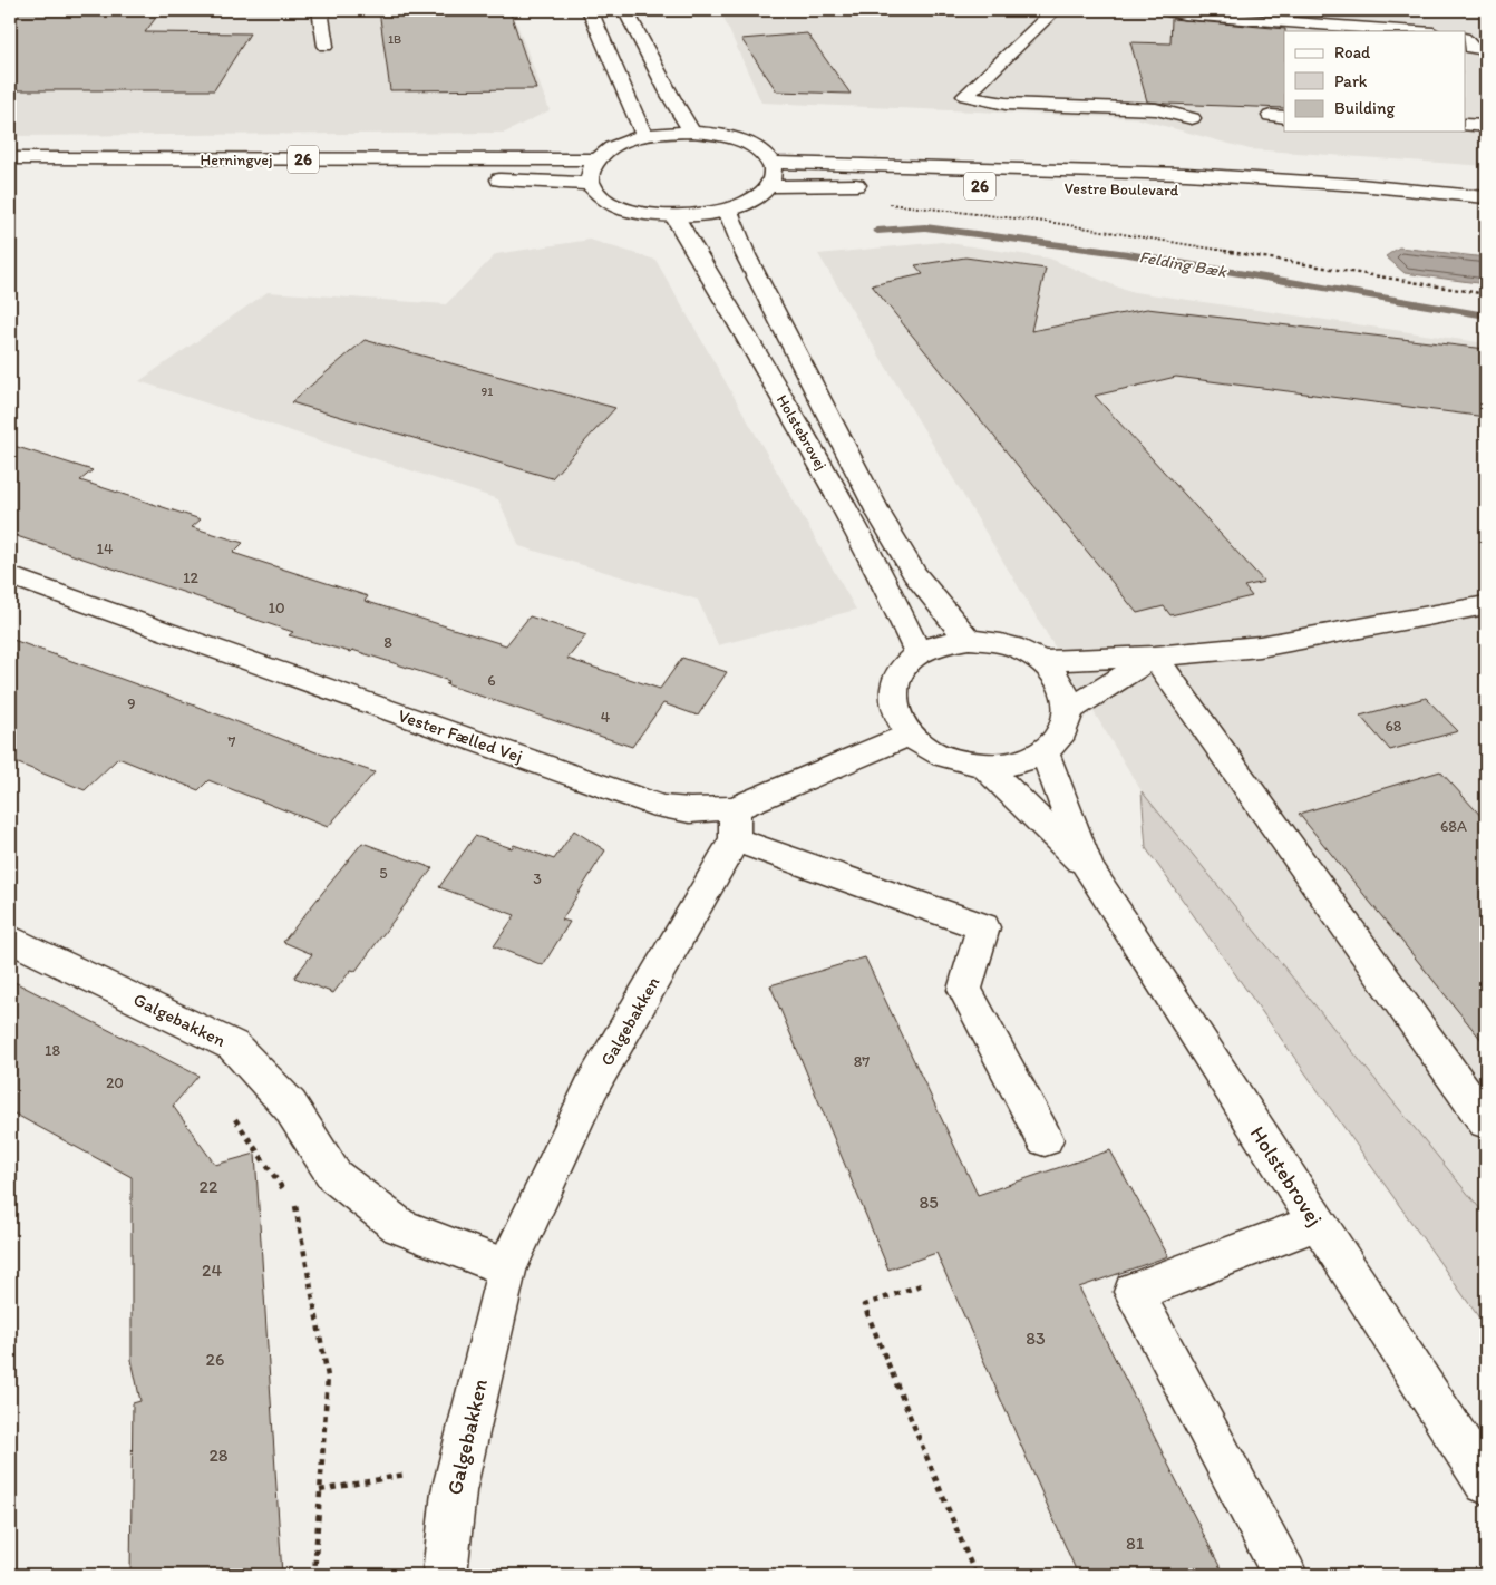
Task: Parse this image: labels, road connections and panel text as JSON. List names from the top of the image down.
{
  "streets": {
    "street": [
      "Herningvej",
      "26",
      "Vestre Boulevard",
      "Holstebrovej",
      "Vester Fælled Vej",
      "Galgebakken"
    ]
  },
  "crossings": [
    ["Holstebrovej", "Vester Fælled Vej"],
    ["Vester Fælled Vej", "Galgebakken"]
  ],
  "water": ["Felding Bæk"],
  "house_numbers": [
    "1B",
    "91",
    "14",
    "12",
    "10",
    "8",
    "6",
    "9",
    "4",
    "68",
    "7",
    "68A",
    "5",
    "3",
    "18",
    "87",
    "20",
    "22",
    "85",
    "24",
    "83",
    "26",
    "28",
    "81"
  ],
  "legend": ["Road", "Park", "Building"]
}
